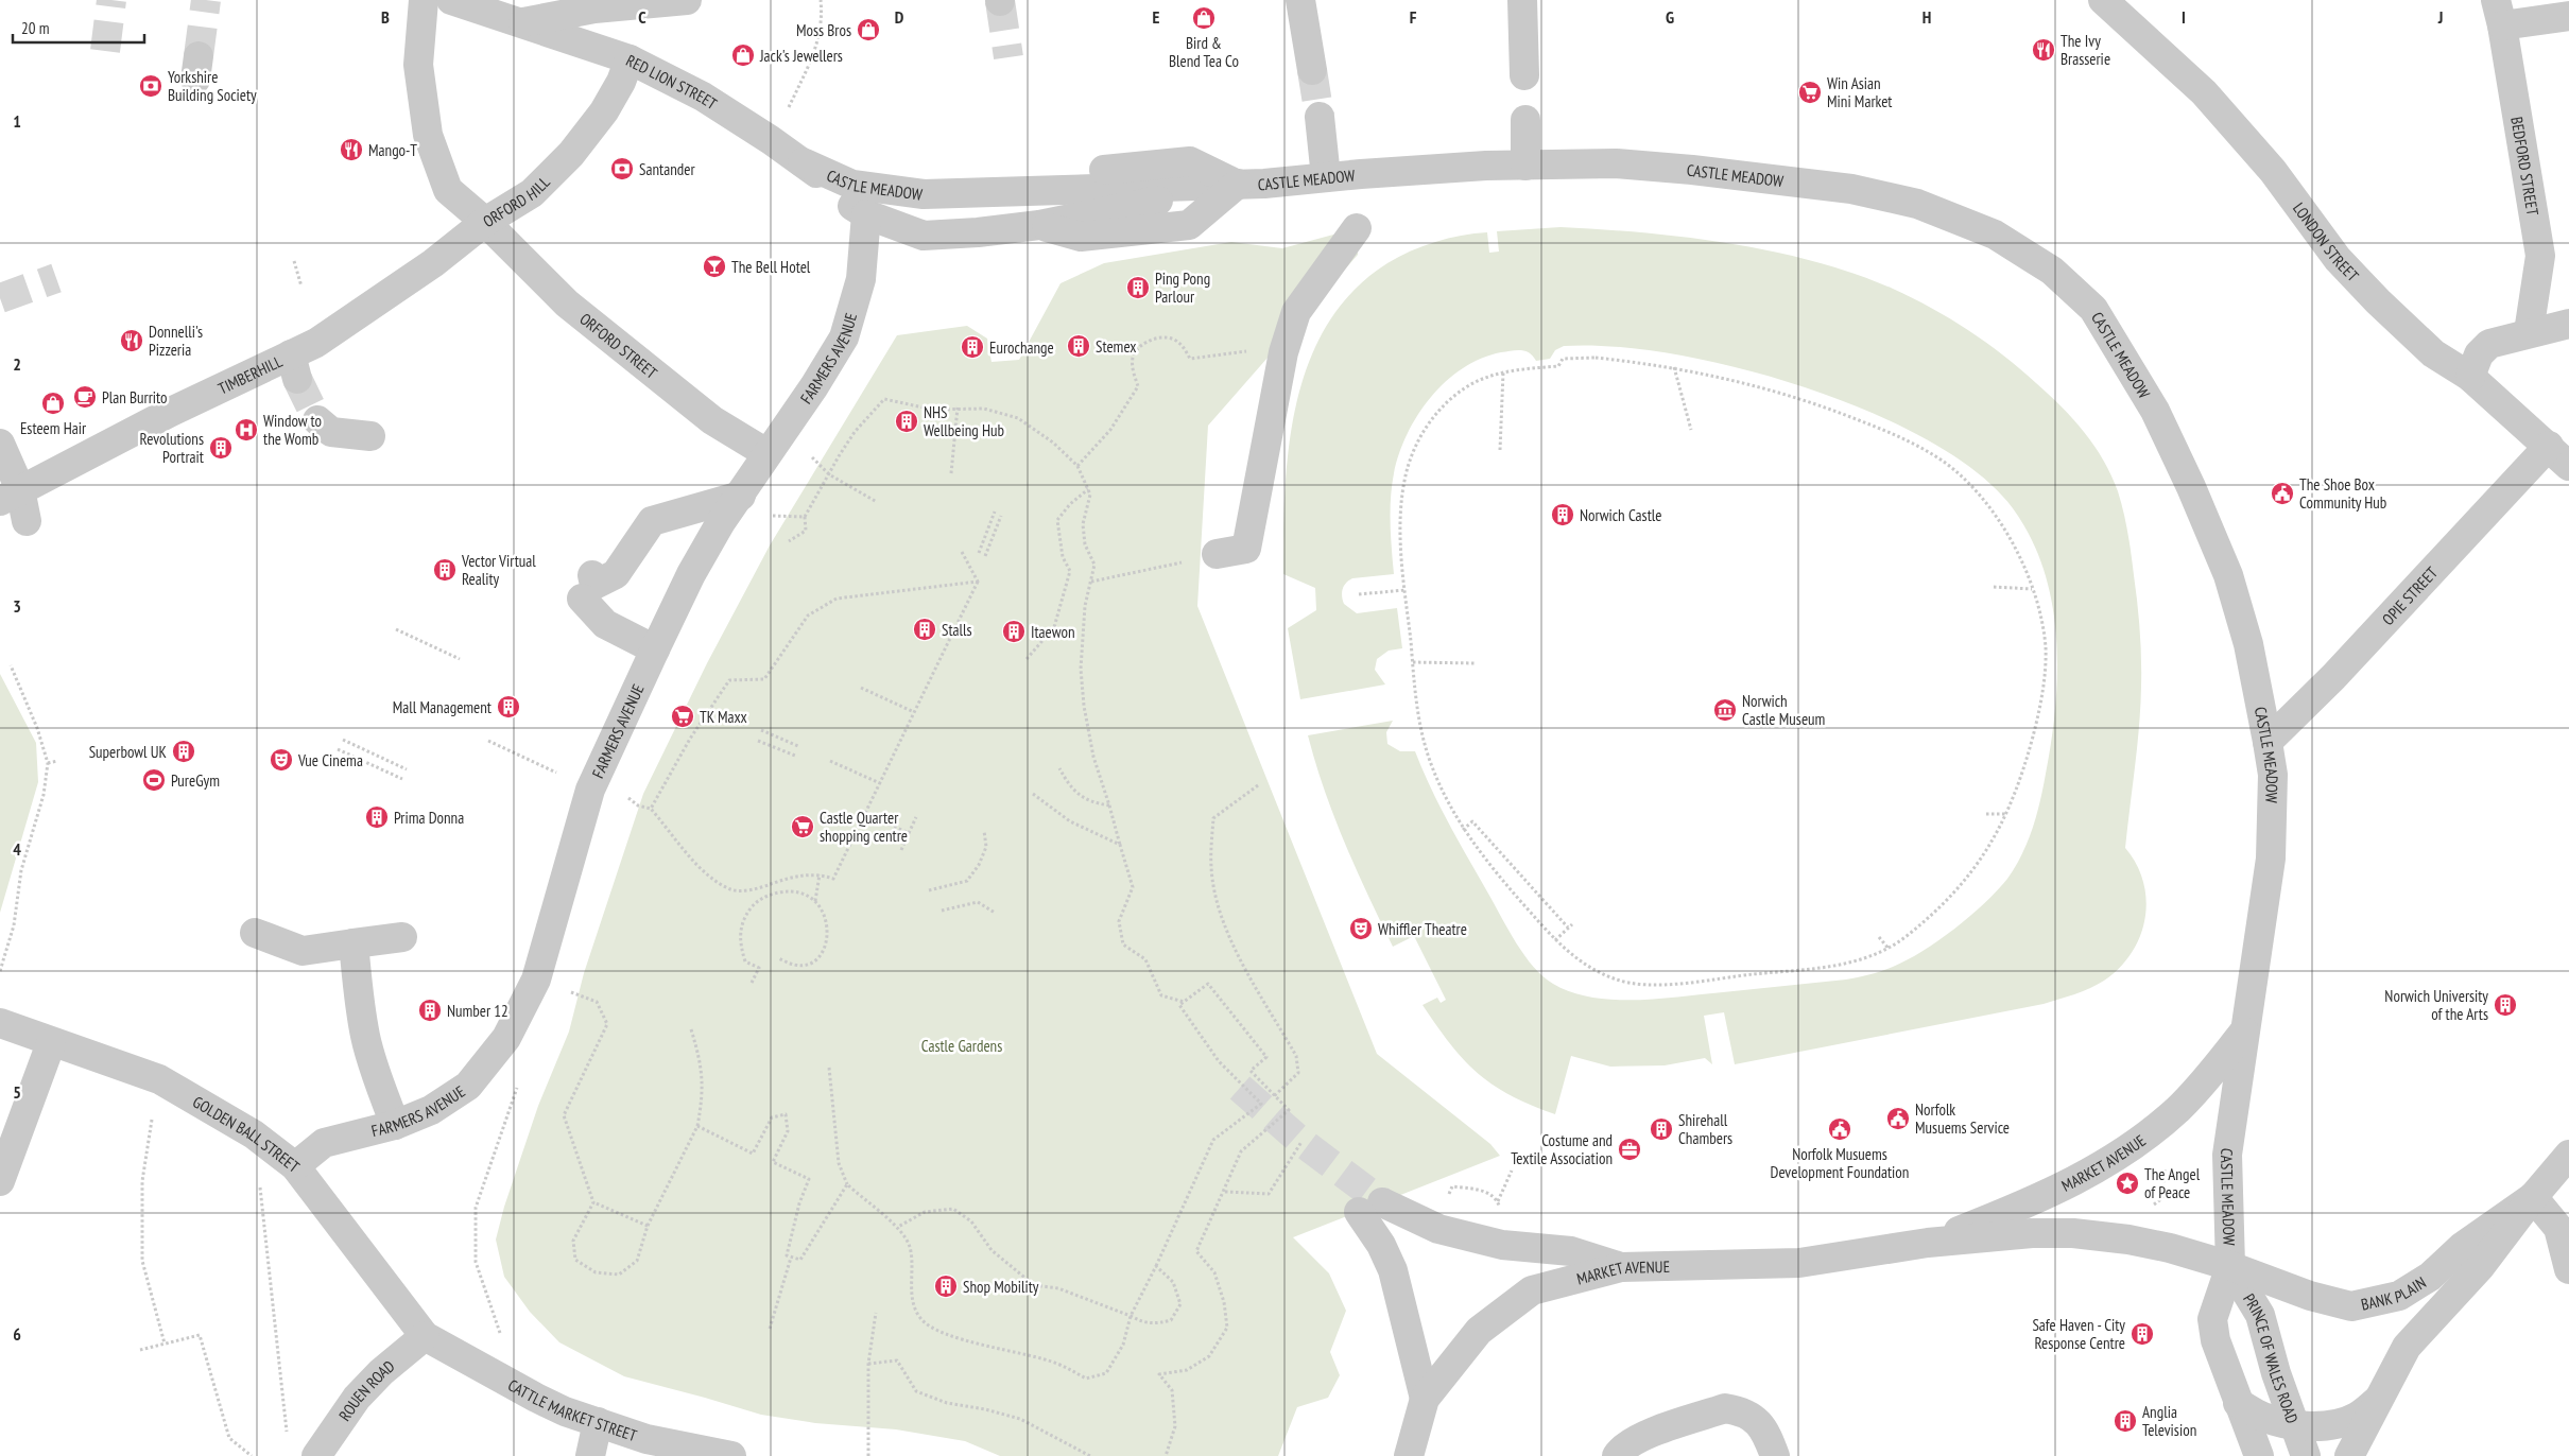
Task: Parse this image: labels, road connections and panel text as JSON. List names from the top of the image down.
{
  "streets": {
    "street": [
      "RED LION STREET",
      "BEDFORD STREET",
      "CASTLE MEADOW",
      "ORFORD HILL",
      "LONDON STREET",
      "ORFORD STREET",
      "FARMERS AVENUE",
      "TIMBERHILL",
      "OPIE STREET",
      "GOLDEN BALL STREET",
      "MARKET AVENUE",
      "BANK PLAIN",
      "PRINCE OF WALES ROAD",
      "ROUEN ROAD",
      "CATTLE MARKET STREET"
    ]
  },
  "crossings": [
    ["RED LION STREET", "CASTLE MEADOW"],
    ["RED LION STREET", "ORFORD HILL"],
    ["RED LION STREET", "FARMERS AVENUE"],
    ["CASTLE MEADOW", "FARMERS AVENUE"],
    ["CASTLE MEADOW", "OPIE STREET"],
    ["CASTLE MEADOW", "MARKET AVENUE"],
    ["CASTLE MEADOW", "BANK PLAIN"],
    ["CASTLE MEADOW", "PRINCE OF WALES ROAD"],
    ["ORFORD HILL", "ORFORD STREET"],
    ["ORFORD HILL", "TIMBERHILL"],
    ["LONDON STREET", "OPIE STREET"],
    ["ORFORD STREET", "FARMERS AVENUE"],
    ["ORFORD STREET", "TIMBERHILL"],
    ["FARMERS AVENUE", "GOLDEN BALL STREET"],
    ["GOLDEN BALL STREET", "ROUEN ROAD"],
    ["GOLDEN BALL STREET", "CATTLE MARKET STREET"],
    ["MARKET AVENUE", "BANK PLAIN"],
    ["MARKET AVENUE", "PRINCE OF WALES ROAD"],
    ["BANK PLAIN", "PRINCE OF WALES ROAD"],
    ["ROUEN ROAD", "CATTLE MARKET STREET"]
  ],
  "parks": ["Castle Gardens"],
  "places": {
    "shop": [
      "Bird & Blend Tea Co",
      "Moss Bros",
      "Jack's Jewellers",
      "Esteem Hair"
    ],
    "restaurant": ["The Ivy Brasserie", "Mango-T", "Donnelli's Pizzeria"],
    "bank": ["Yorkshire Building Society", "Santander"],
    "supermarket": ["Win Asian Mini Market", "TK Maxx", "Castle Quarter shopping centre"],
    "bar": ["The Bell Hotel"],
    "building": [
      "Ping Pong Parlour",
      "Stemex",
      "Eurochange",
      "NHS Wellbeing Hub",
      "Revolutions Portrait",
      "Norwich Castle",
      "Vector Virtual Reality",
      "Stalls",
      "Itaewon",
      "Mall Management",
      "Superbowl UK",
      "Prima Donna",
      "Norwich University of the Arts",
      "Number 12",
      "Shirehall Chambers",
      "Shop Mobility",
      "Safe Haven - City Response Centre",
      "Anglia Television"
    ],
    "cafe": ["Plan Burrito"],
    "hospital": ["Window to the Womb"],
    "public building": ["The Shoe Box Community Hub", "Norfolk Musuems Service", "Norfolk Musuems Development Foundation"],
    "museum": ["Norwich Castle Museum"],
    "theatre": ["Vue Cinema", "Whiffler Theatre"],
    "sports": ["PureGym"],
    "office": ["Costume and Textile Association"],
    "place": ["The Angel of Peace"]
  },
  "scale_bar": "20 m",
  "grid": {
    "columns": [
      "B",
      "C",
      "D",
      "E",
      "F",
      "G",
      "H",
      "I",
      "J"
    ],
    "rows": [
      "1",
      "2",
      "3",
      "4",
      "5",
      "6"
    ]
  }
}
